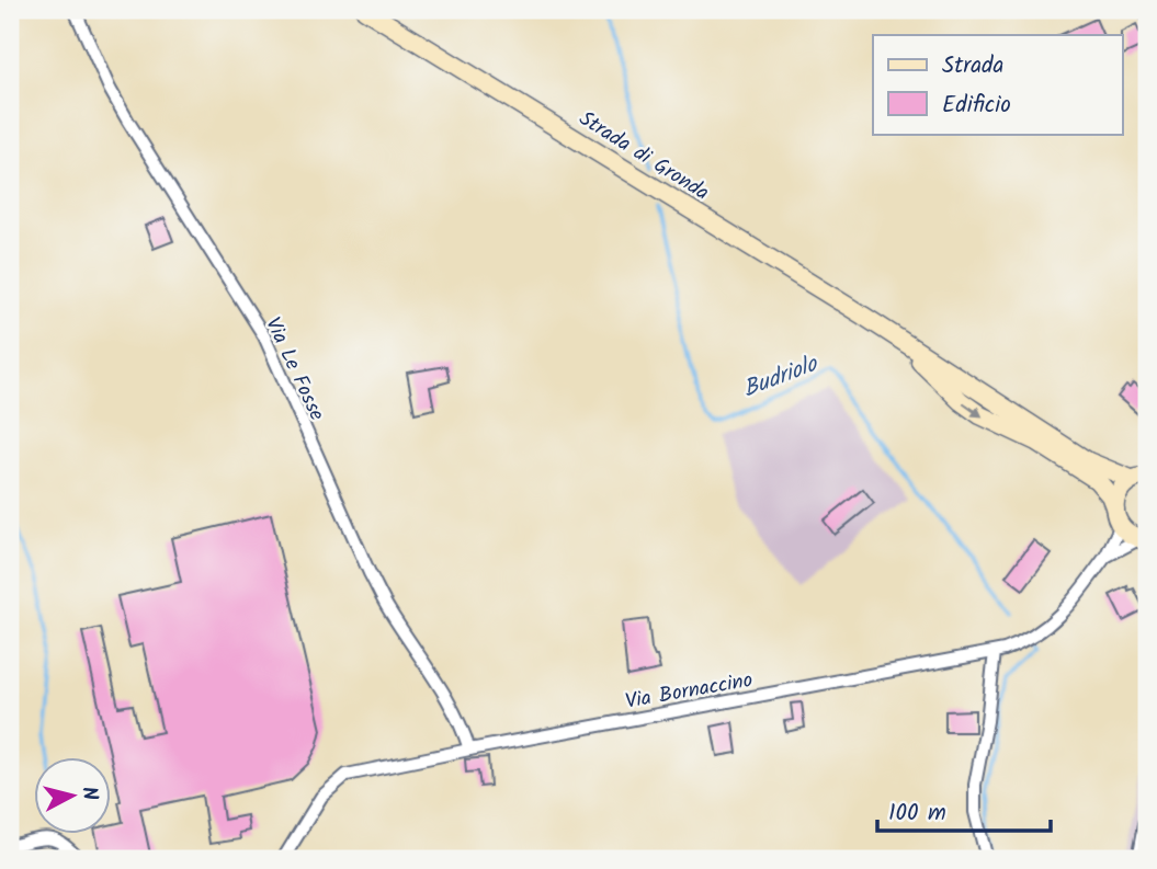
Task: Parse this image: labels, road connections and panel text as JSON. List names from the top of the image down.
{
  "streets": {
    "main road": ["Strada di Gronda"],
    "street": ["Via Le Fosse", "Via Bornaccino"]
  },
  "crossings": [
    ["Strada di Gronda", "Via Bornaccino"],
    ["Via Le Fosse", "Via Bornaccino"]
  ],
  "water": ["Budriolo"],
  "legend": ["Strada", "Edificio"],
  "scale_bar": "100 m",
  "north": "right"
}
